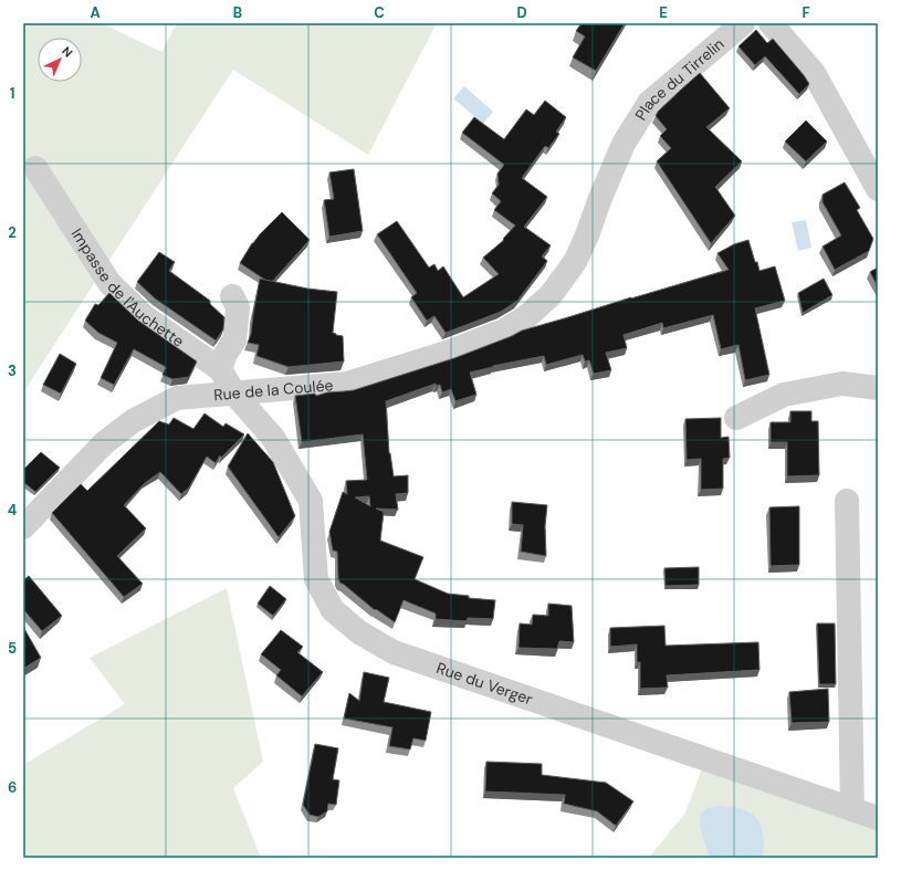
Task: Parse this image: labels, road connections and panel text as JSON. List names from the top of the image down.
{
  "streets": {
    "street": [
      "Place du Tirrelin",
      "Impasse de l'Auchette",
      "Rue de la Coulée",
      "Rue du Verger"
    ]
  },
  "crossings": [
    ["Place du Tirrelin", "Rue de la Coulée"],
    ["Impasse de l'Auchette", "Rue de la Coulée"],
    ["Impasse de l'Auchette", "Rue du Verger"],
    ["Rue de la Coulée", "Rue du Verger"]
  ],
  "north": "top right",
  "grid": {
    "columns": [
      "A",
      "B",
      "C",
      "D",
      "E",
      "F"
    ],
    "rows": [
      "1",
      "2",
      "3",
      "4",
      "5",
      "6"
    ]
  }
}
